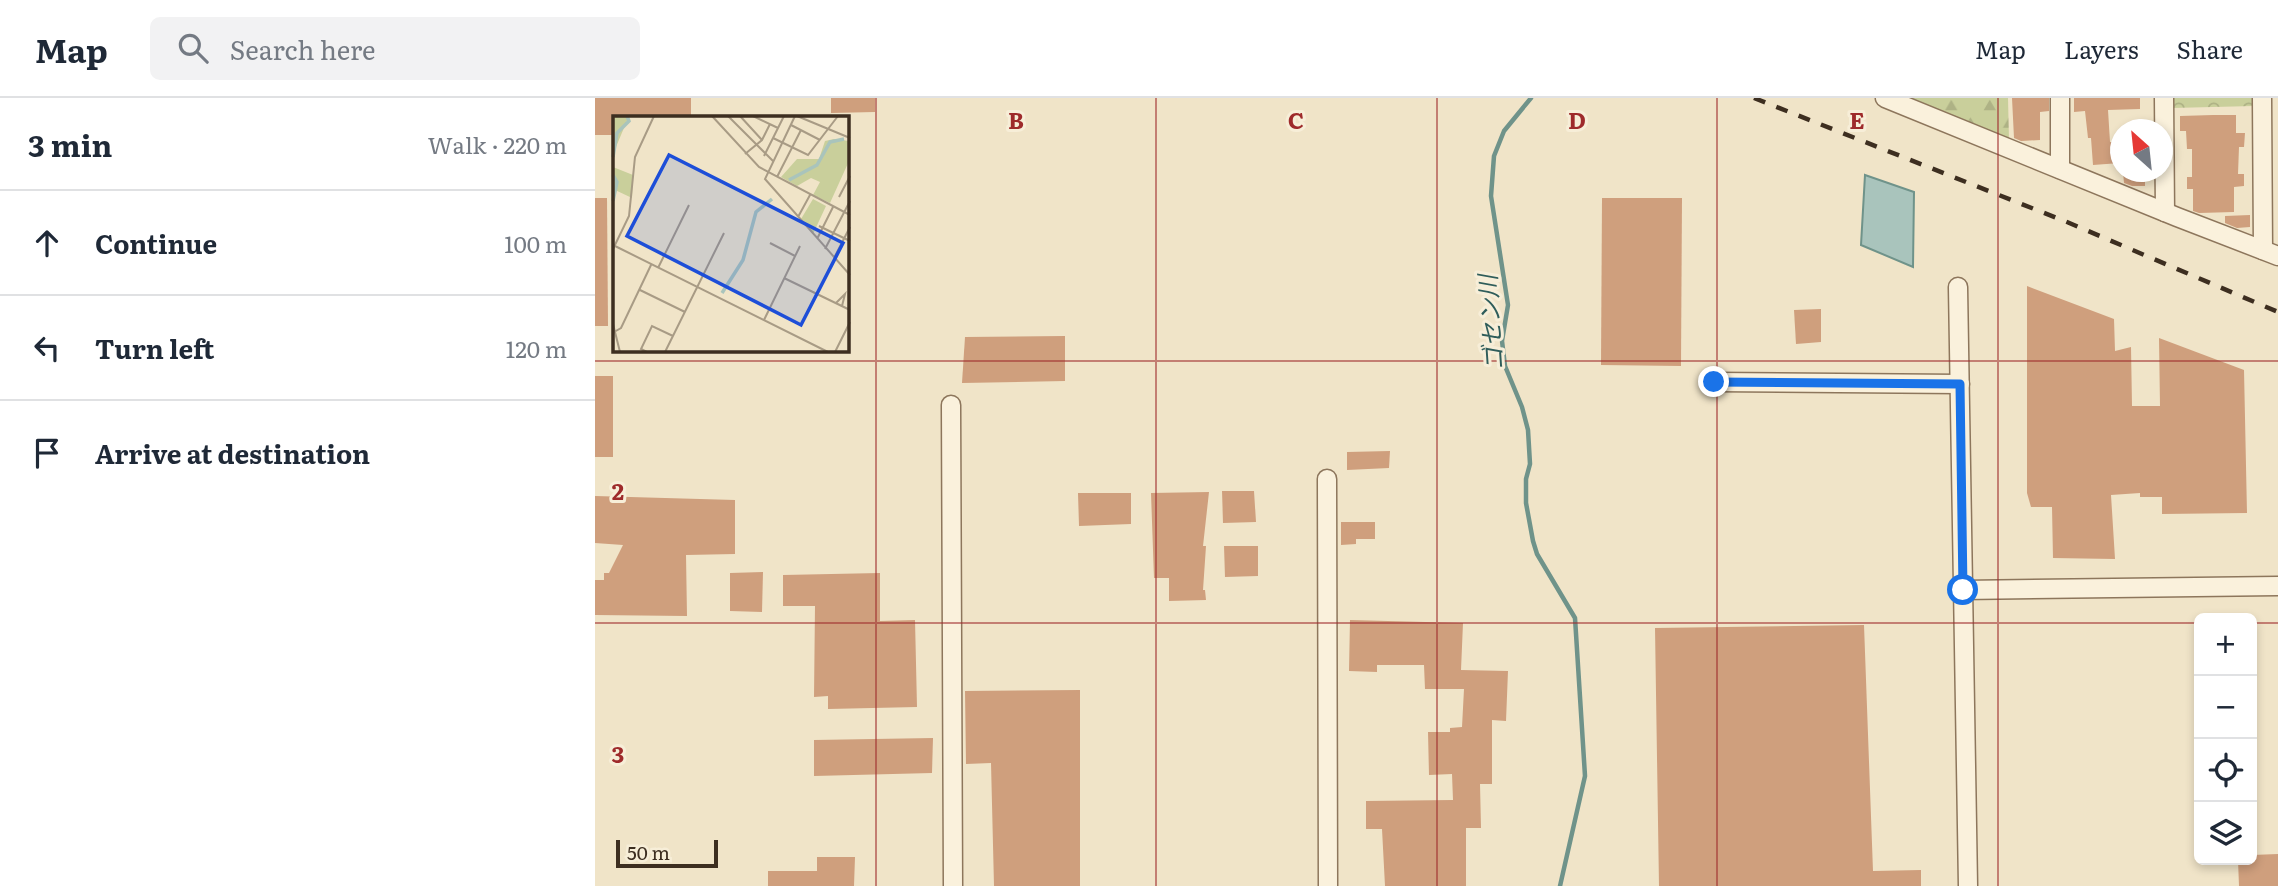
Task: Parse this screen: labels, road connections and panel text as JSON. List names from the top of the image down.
{
  "water": ["ゴセン川"],
  "scale_bar": "50 m",
  "north": "top left",
  "page": {
    "header": "Map",
    "search": "Search here",
    "nav": ["Map", "Layers", "Share"],
    "heading": ["3 min", "Walk · 220 m"],
    "list": [
      ["Continue", "100 m"],
      ["Turn left", "120 m"],
      "Arrive at destination"
    ],
    "map_buttons": ["+", "−"],
    "scale": "50 m"
  },
  "grid": {
    "columns": [
      "B",
      "C",
      "D",
      "E"
    ],
    "rows": ["2", "3"]
  }
}
